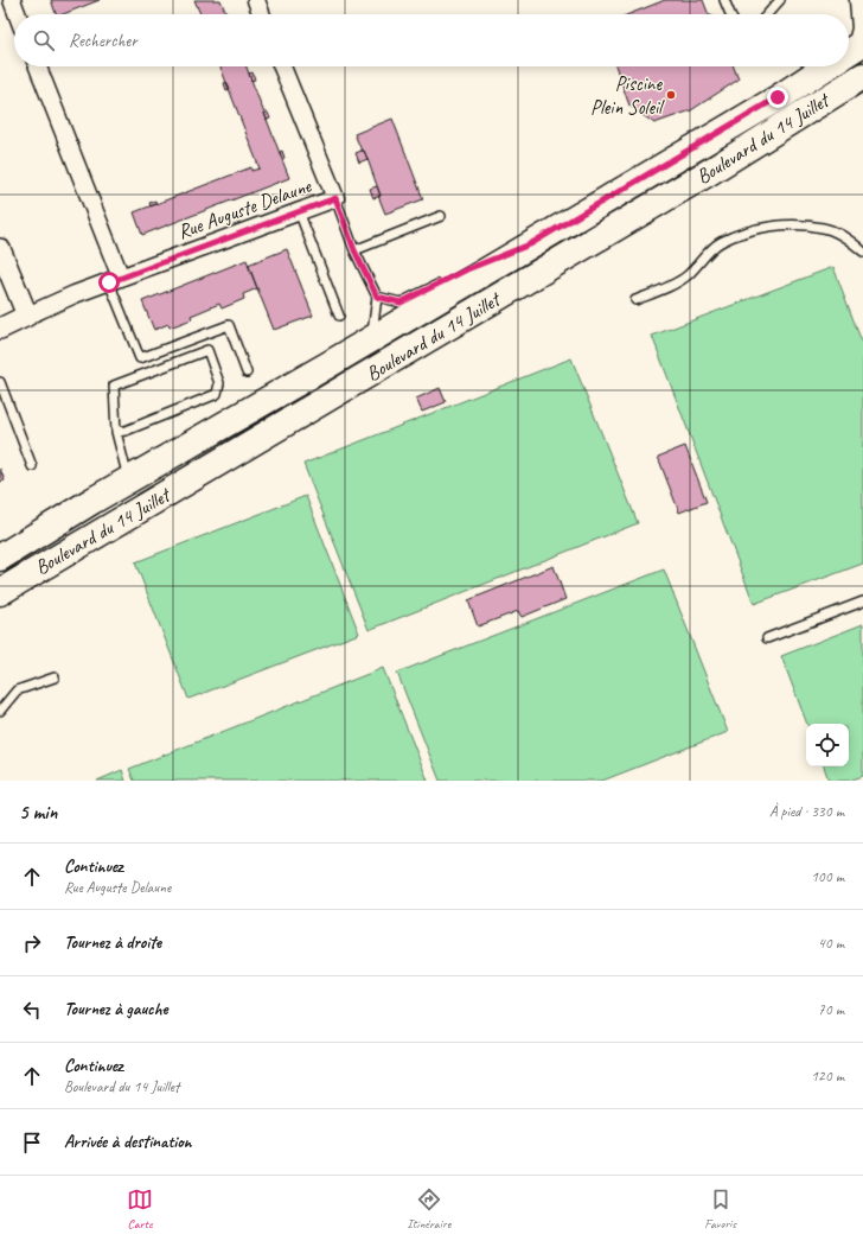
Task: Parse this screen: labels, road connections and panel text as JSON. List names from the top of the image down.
{
  "streets": {
    "main road": ["Boulevard du 14 Juillet"],
    "street": ["Rue Auguste Delaune"]
  },
  "places": ["Piscine Plein Soleil"],
  "page": {
    "search": "Rechercher",
    "heading": ["5 min", "À pied · 330 m"],
    "list": [
      ["Continuez", "Rue Auguste Delaune", "100 m"],
      ["Tournez à droite", "40 m"],
      ["Tournez à gauche", "70 m"],
      ["Continuez", "Boulevard du 14 Juillet", "120 m"],
      "Arrivée à destination"
    ],
    "nav": ["Carte", "Itinéraire", "Favoris"]
  }
}
